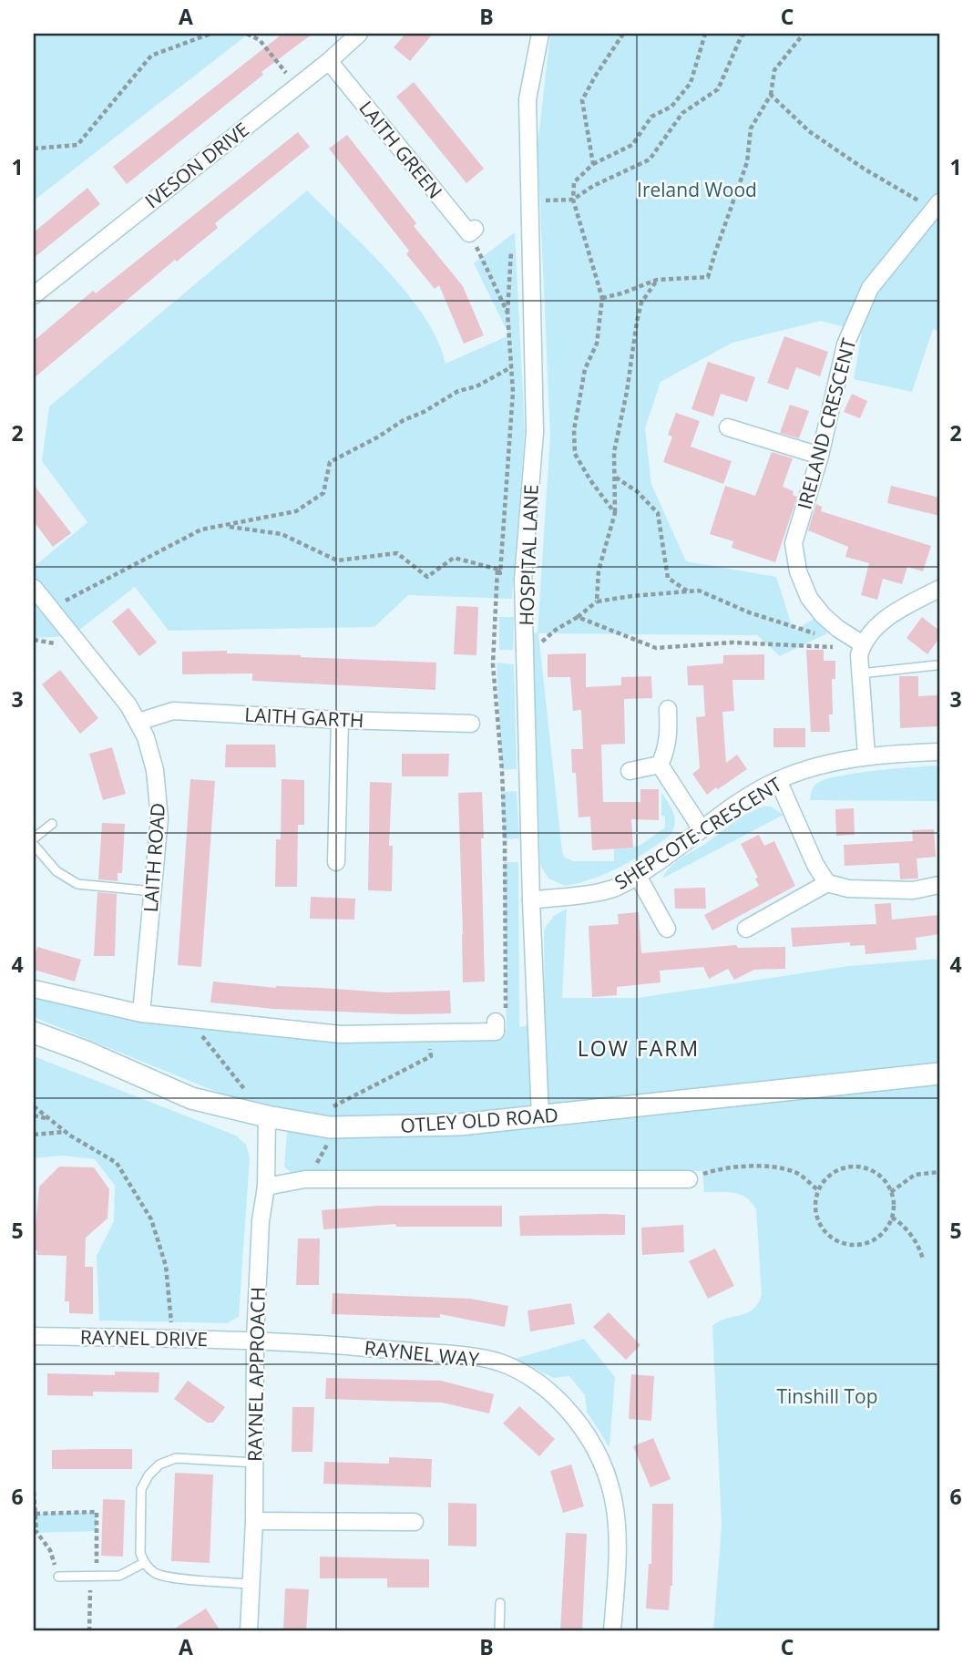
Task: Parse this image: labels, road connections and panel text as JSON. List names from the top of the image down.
{
  "streets": {
    "street": [
      "LAITH GREEN",
      "IVESON DRIVE",
      "IRELAND CRESCENT",
      "HOSPITAL LANE",
      "LAITH GARTH",
      "SHEPCOTE CRESCENT",
      "LAITH ROAD",
      "OTLEY OLD ROAD",
      "RAYNEL DRIVE",
      "RAYNEL WAY",
      "RAYNEL APPROACH"
    ]
  },
  "crossings": [
    ["LAITH GREEN", "IVESON DRIVE"],
    ["HOSPITAL LANE", "SHEPCOTE CRESCENT"],
    ["HOSPITAL LANE", "OTLEY OLD ROAD"],
    ["LAITH GARTH", "LAITH ROAD"],
    ["OTLEY OLD ROAD", "RAYNEL APPROACH"],
    ["RAYNEL DRIVE", "RAYNEL WAY"],
    ["RAYNEL DRIVE", "RAYNEL APPROACH"],
    ["RAYNEL WAY", "RAYNEL APPROACH"]
  ],
  "districts": ["LOW FARM"],
  "parks": ["Ireland Wood", "Tinshill Top"],
  "grid": {
    "columns": ["A", "B", "C"],
    "rows": [
      "1",
      "2",
      "3",
      "4",
      "5",
      "6"
    ]
  }
}
